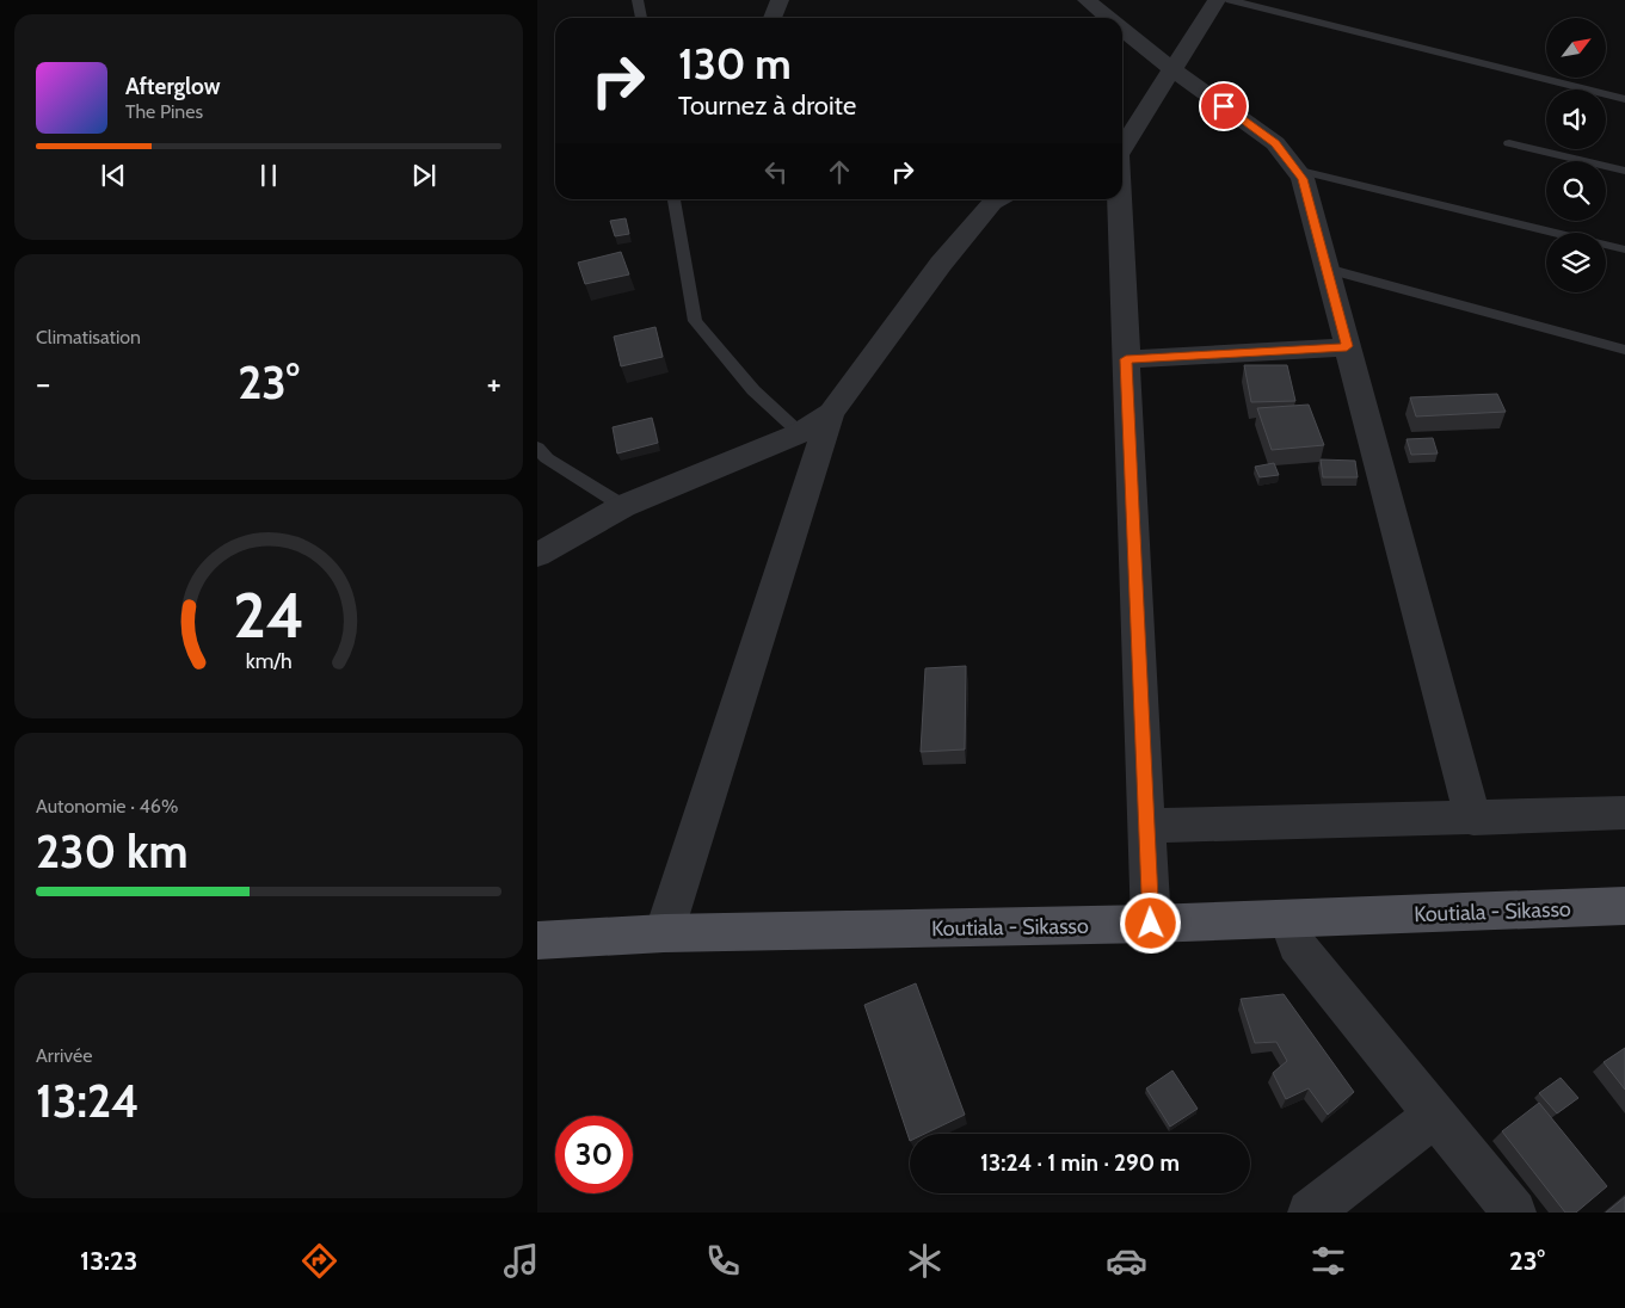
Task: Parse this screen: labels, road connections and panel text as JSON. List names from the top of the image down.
{
  "streets": {
    "main road": ["Koutiala - Sikasso"]
  },
  "north": "top right",
  "page": {
    "turn": ["130 m", "Tournez à droite"],
    "song": ["Afterglow", "The Pines"],
    "tile": [
      "Climatisation",
      ["Autonomie · 46%", "230 km"],
      ["Arrivée", "13:24"]
    ],
    "heat": ["−", "23°", "+"],
    "limit": "30",
    "trip": "13:24 · 1 min · 290 m",
    "tabs": ["13:23", "23°"],
    "gauge": ["24", "km/h"]
  }
}
